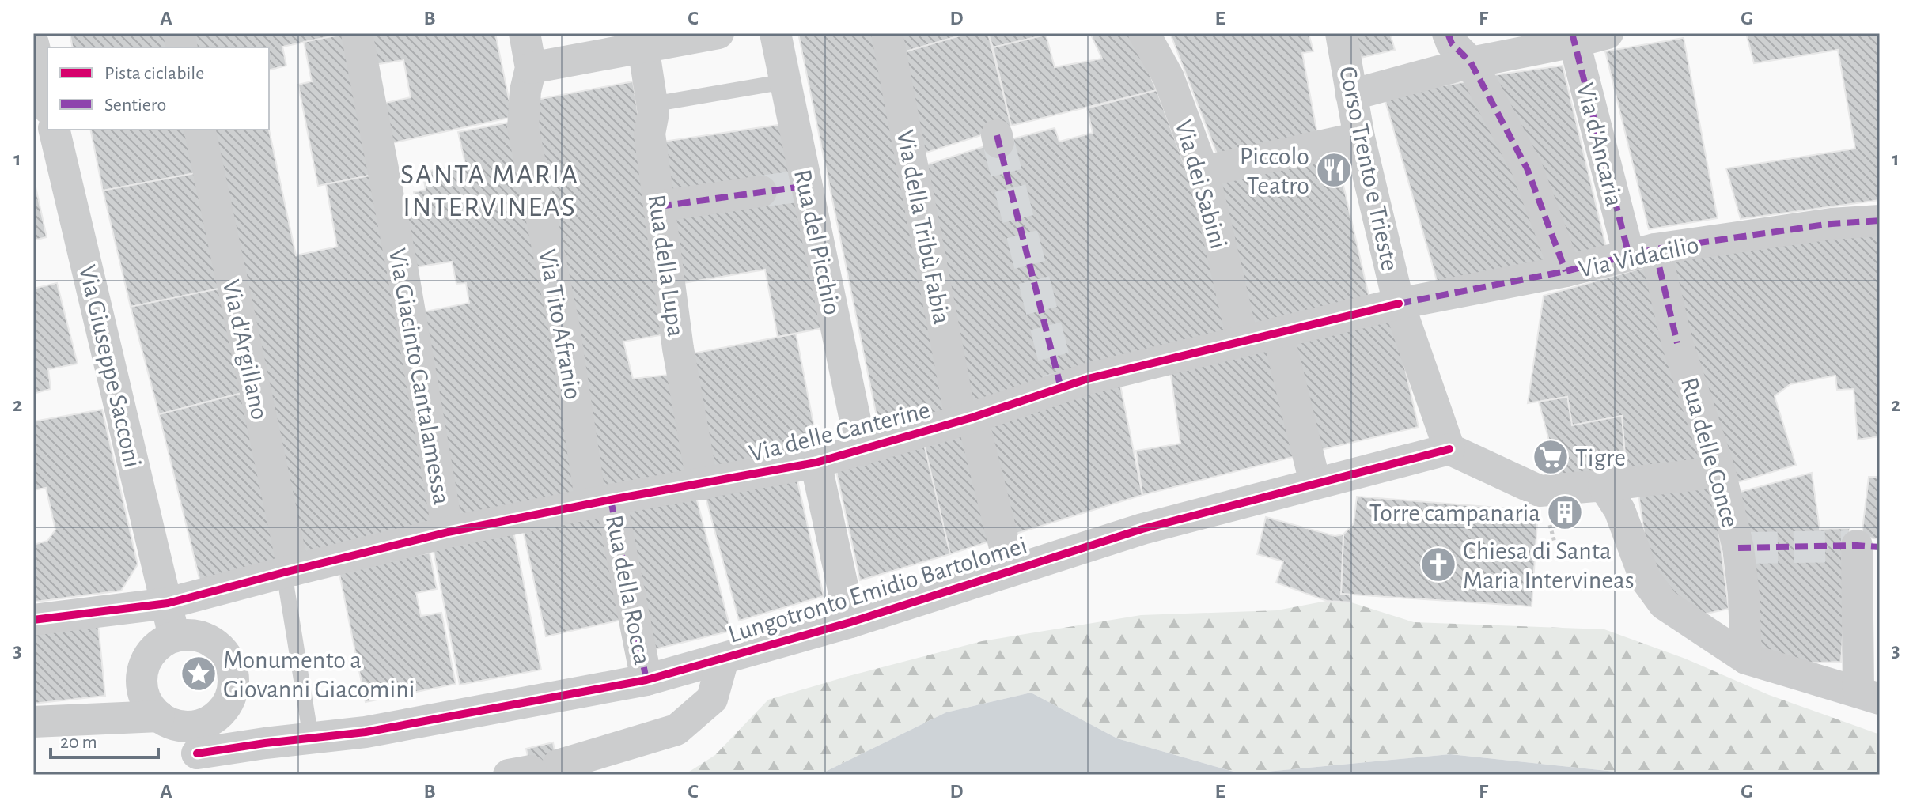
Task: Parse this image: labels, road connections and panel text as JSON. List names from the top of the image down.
{
  "streets": {
    "street": [
      "Via d'Ancaria",
      "Corso Trento e Trieste",
      "Via dei Sabini",
      "Via della Tribù Fabia",
      "Rua del Picchio",
      "Via Vidacilio",
      "Rua della Lupa",
      "Via Tito Afranio",
      "Via d'Argillano",
      "Via Giuseppe Sacconi",
      "Via Giacinto Cantalamessa",
      "Via delle Canterine",
      "Rua delle Conce",
      "Lungotronto Emidio Bartolomei",
      "Rua della Rocca"
    ]
  },
  "crossings": [
    ["Via d'Ancaria", "Via Vidacilio"],
    ["Via d'Ancaria", "Rua delle Conce"],
    ["Corso Trento e Trieste", "Via Vidacilio"],
    ["Corso Trento e Trieste", "Via delle Canterine"],
    ["Corso Trento e Trieste", "Lungotronto Emidio Bartolomei"],
    ["Via dei Sabini", "Via delle Canterine"],
    ["Via della Tribù Fabia", "Via delle Canterine"],
    ["Via della Tribù Fabia", "Lungotronto Emidio Bartolomei"],
    ["Rua del Picchio", "Via delle Canterine"],
    ["Via Vidacilio", "Via delle Canterine"],
    ["Via Vidacilio", "Rua delle Conce"],
    ["Rua della Lupa", "Via delle Canterine"],
    ["Via Tito Afranio", "Via delle Canterine"],
    ["Via Tito Afranio", "Rua della Rocca"],
    ["Via d'Argillano", "Via delle Canterine"],
    ["Via Giuseppe Sacconi", "Via delle Canterine"],
    ["Via Giuseppe Sacconi", "Lungotronto Emidio Bartolomei"],
    ["Via Giacinto Cantalamessa", "Via delle Canterine"],
    ["Via delle Canterine", "Rua della Rocca"],
    ["Lungotronto Emidio Bartolomei", "Rua della Rocca"]
  ],
  "districts": ["SANTA MARIA INTERVINEAS"],
  "places": {
    "restaurant": ["Piccolo Teatro"],
    "supermarket": ["Tigre"],
    "building": ["Torre campanaria"],
    "church": ["Chiesa di Santa Maria Intervineas"],
    "place": ["Monumento a Giovanni Giacomini"]
  },
  "legend": ["Pista ciclabile", "Sentiero"],
  "scale_bar": "20 m",
  "grid": {
    "columns": [
      "A",
      "B",
      "C",
      "D",
      "E",
      "F",
      "G"
    ],
    "rows": ["1", "2", "3"]
  }
}
